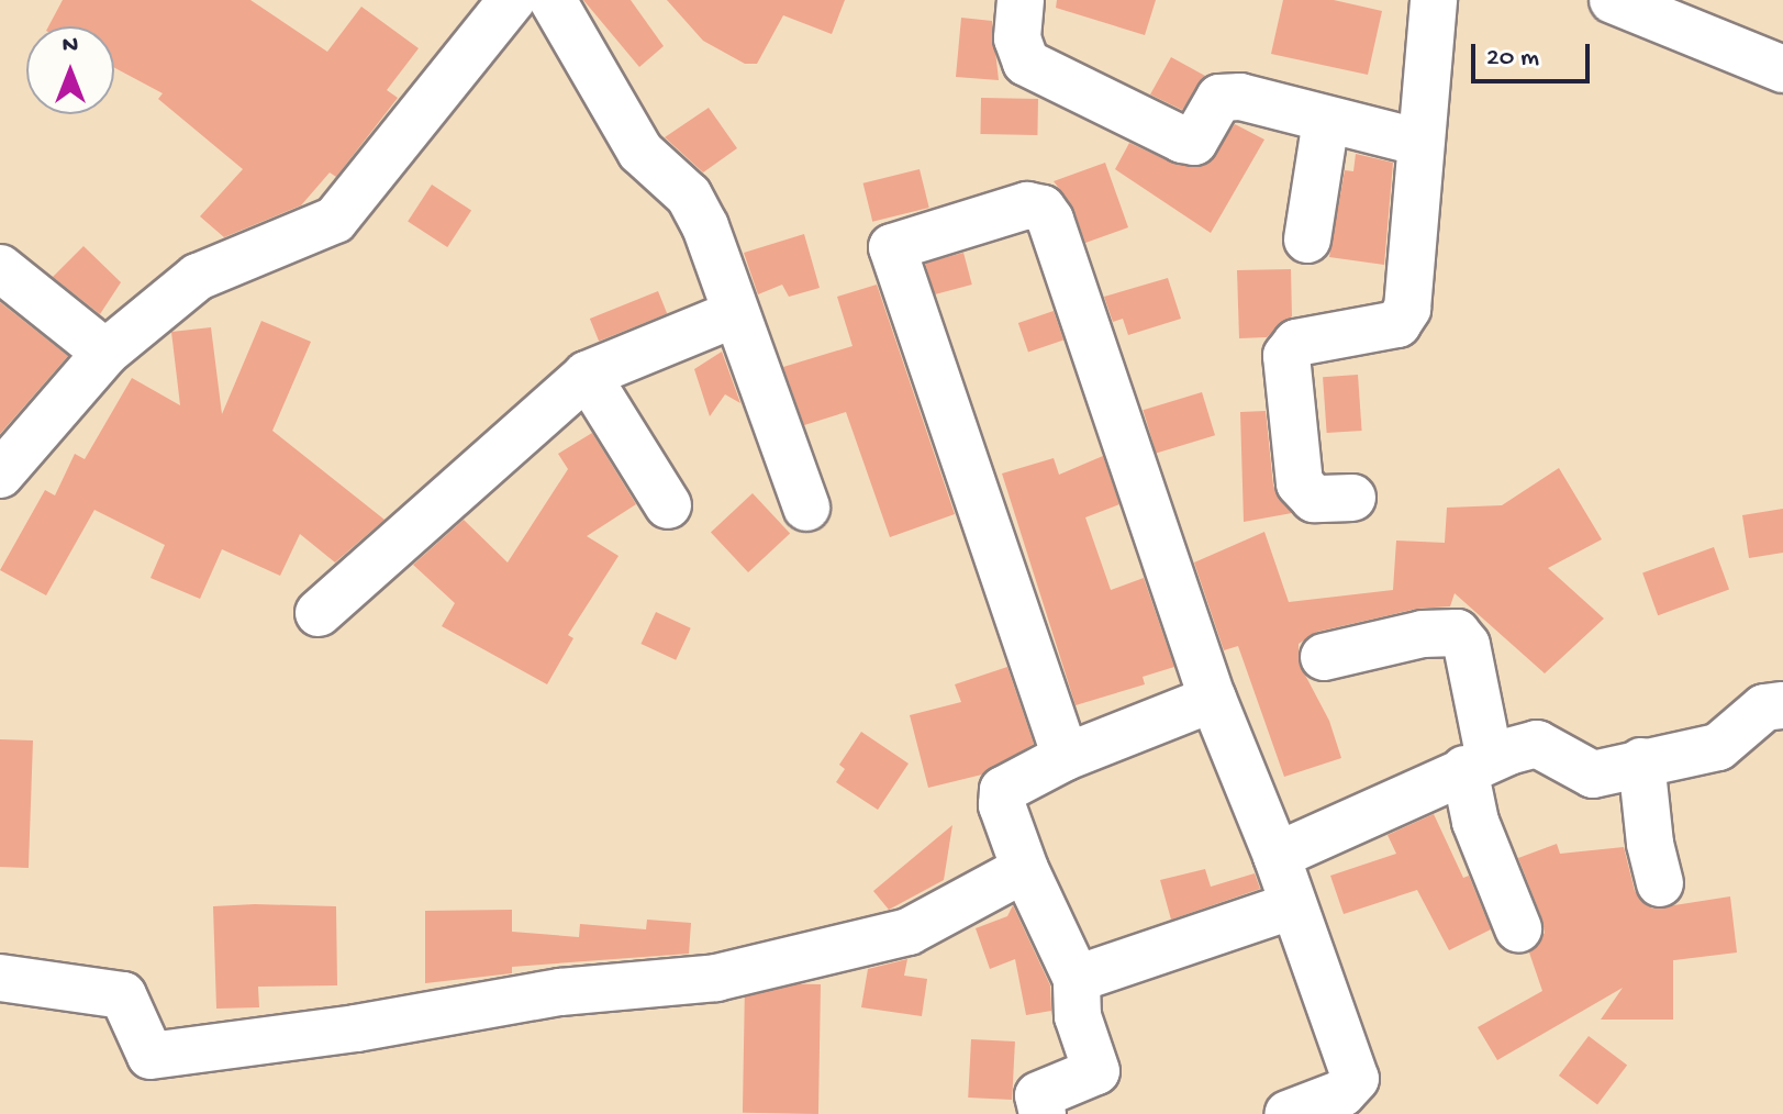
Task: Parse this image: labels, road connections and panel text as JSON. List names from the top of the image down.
{
  "scale_bar": "20 m",
  "north": "top"
}
